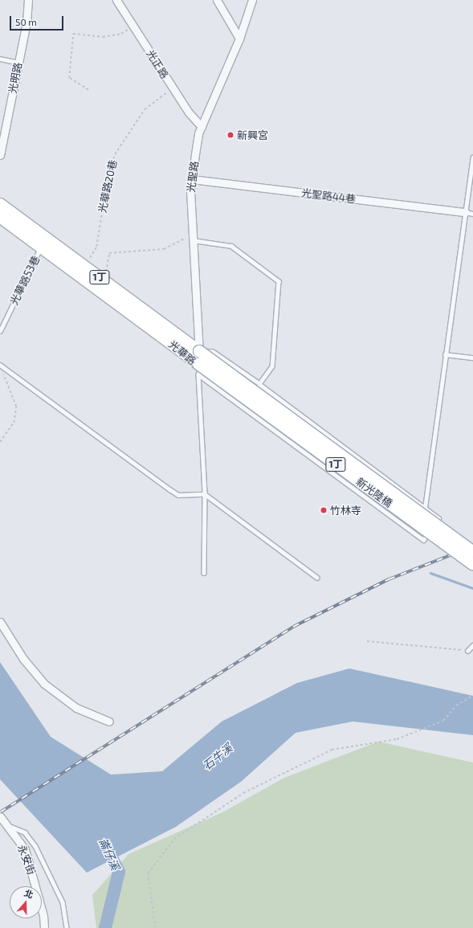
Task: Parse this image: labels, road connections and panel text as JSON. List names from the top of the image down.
{
  "streets": {
    "main road": ["1丁", "光華路", "新光陸橋"],
    "street": [
      "光正路",
      "光明路",
      "光聖路",
      "光聖路44巷",
      "永安街"
    ],
    "lane": ["光華路53巷"],
    "path": ["光華路20巷"]
  },
  "crossings": [
    ["光正路", "光聖路"],
    ["光正路", "光華路20巷"],
    ["光聖路", "光聖路44巷"],
    ["光聖路", "光華路"],
    ["光聖路", "新光陸橋"],
    ["光華路20巷", "光華路"],
    ["光華路53巷", "光華路"],
    ["光華路", "新光陸橋"]
  ],
  "water": ["石牛溪", "崙仔溪"],
  "places": ["新興宮", "竹林寺"],
  "scale_bar": "50 m",
  "north": "top"
}
